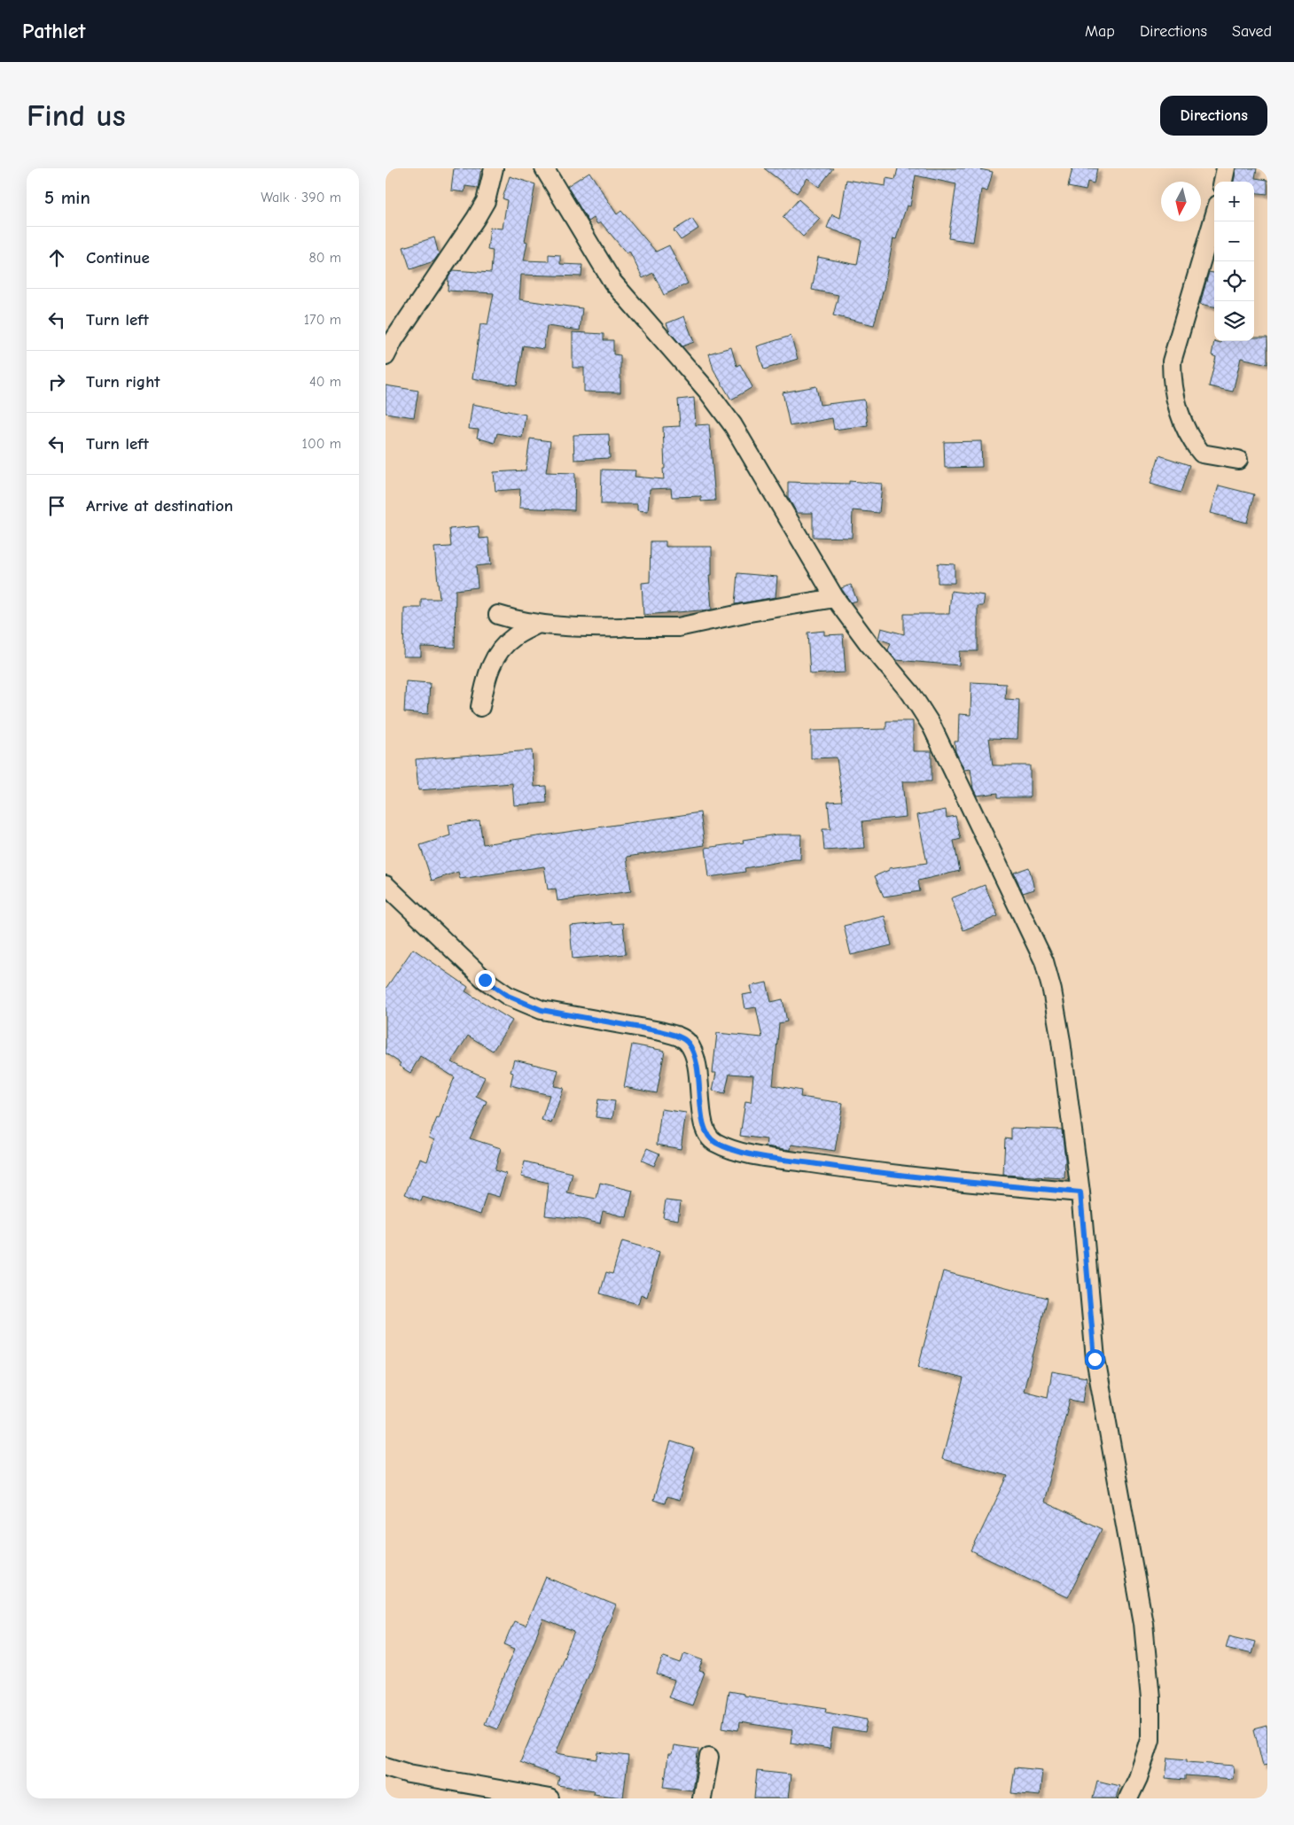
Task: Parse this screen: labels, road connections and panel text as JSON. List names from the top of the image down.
{
  "north": "bottom",
  "page": {
    "header": "Pathlet",
    "nav": ["Map", "Directions", "Saved"],
    "buttons": "Directions",
    "title": "Find us",
    "heading": ["5 min", "Walk · 390 m"],
    "map_buttons": ["+", "−"],
    "list": [
      ["Continue", "80 m"],
      ["Turn left", "170 m"],
      ["Turn right", "40 m"],
      ["Turn left", "100 m"],
      "Arrive at destination"
    ]
  }
}
